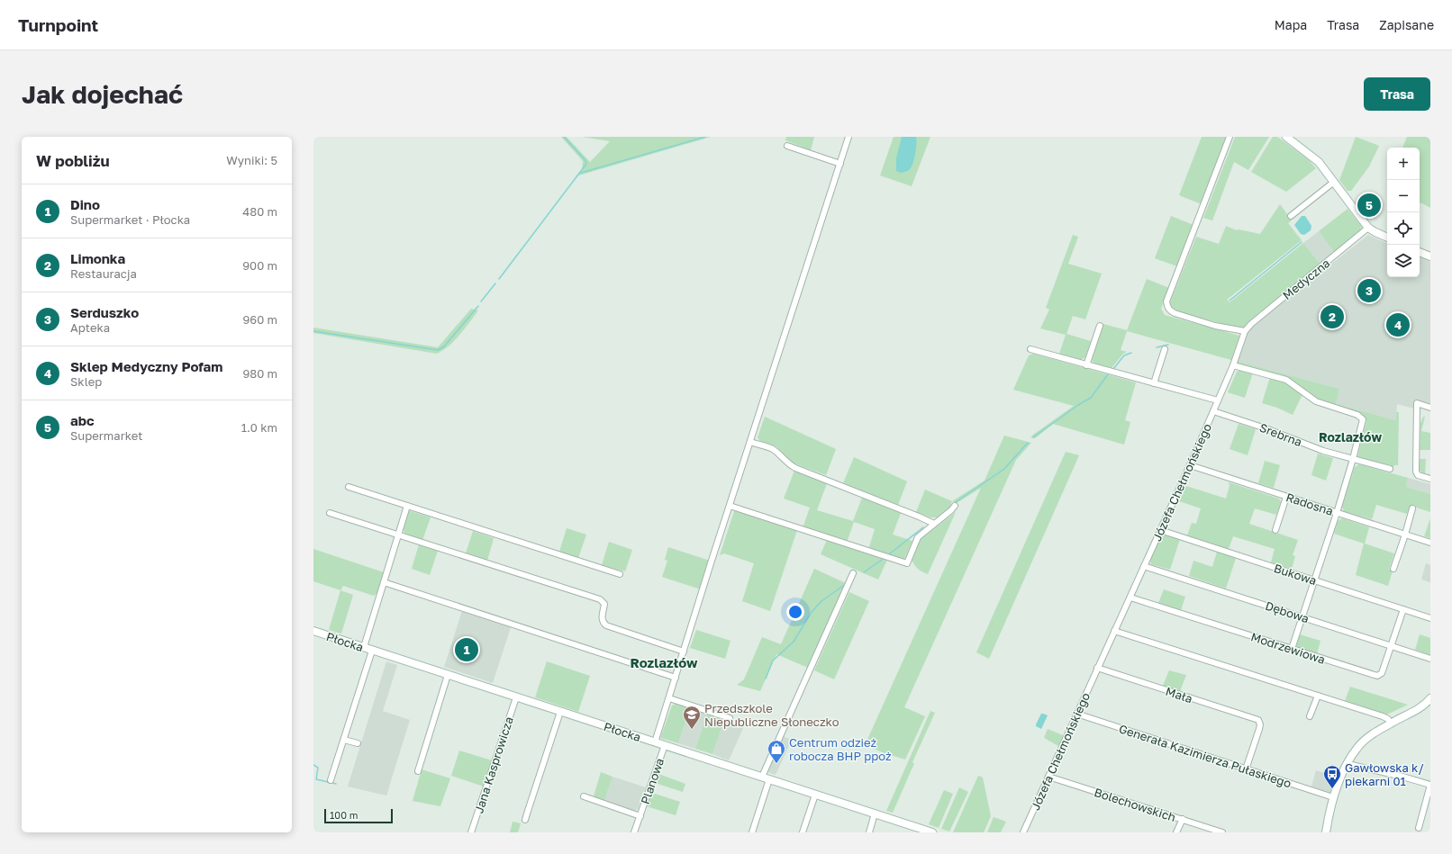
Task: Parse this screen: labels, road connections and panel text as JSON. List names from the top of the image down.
{
  "streets": {
    "street": [
      "Medyczna",
      "Srebrna",
      "Józefa Chełmońskiego",
      "Radosna",
      "Bukowa",
      "Dębowa",
      "Płocka",
      "Modrzewiowa",
      "Mała",
      "Generała Kazimierza Pułaskiego",
      "Jana Kasprowicza",
      "Planowa",
      "Bolechowskich"
    ]
  },
  "crossings": [
    ["Medyczna", "Józefa Chełmońskiego"],
    ["Srebrna", "Józefa Chełmońskiego"],
    ["Józefa Chełmońskiego", "Radosna"],
    ["Józefa Chełmońskiego", "Bukowa"],
    ["Józefa Chełmońskiego", "Dębowa"],
    ["Józefa Chełmońskiego", "Modrzewiowa"],
    ["Józefa Chełmońskiego", "Mała"],
    ["Józefa Chełmońskiego", "Generała Kazimierza Pułaskiego"],
    ["Józefa Chełmońskiego", "Bolechowskich"],
    ["Bukowa", "Modrzewiowa"],
    ["Dębowa", "Modrzewiowa"],
    ["Płocka", "Jana Kasprowicza"],
    ["Płocka", "Planowa"],
    ["Mała", "Generała Kazimierza Pułaskiego"]
  ],
  "districts": ["Rozlazłów", "Rozlazłów"],
  "places": {
    "school or university": ["Przedszkole Niepubliczne Słoneczko"],
    "shop": ["Centrum odzież robocza BHP ppoż"],
    "bus stop": ["Gawłowska k/ piekarni 01"]
  },
  "scale_bar": "100 m",
  "page": {
    "header": "Turnpoint",
    "nav": ["Mapa", "Trasa", "Zapisane"],
    "buttons": "Trasa",
    "title": "Jak dojechać",
    "heading": ["W pobliżu", "Wyniki: 5"],
    "map_buttons": ["+", "−"],
    "list": [
      {
        "mark": "1",
        "name": "Dino",
        "note": "Supermarket · Płocka",
        "value": "480 m"
      },
      {
        "mark": "2",
        "name": "Limonka",
        "note": "Restauracja",
        "value": "900 m"
      },
      {
        "mark": "3",
        "name": "Serduszko",
        "note": "Apteka",
        "value": "960 m"
      },
      {
        "mark": "4",
        "name": "Sklep Medyczny Pofam",
        "note": "Sklep",
        "value": "980 m"
      },
      {
        "mark": "5",
        "name": "abc",
        "note": "Supermarket",
        "value": "1.0 km"
      }
    ],
    "pins": [
      "5",
      "3",
      "2",
      "4",
      "1"
    ],
    "scale": "100 m"
  }
}
